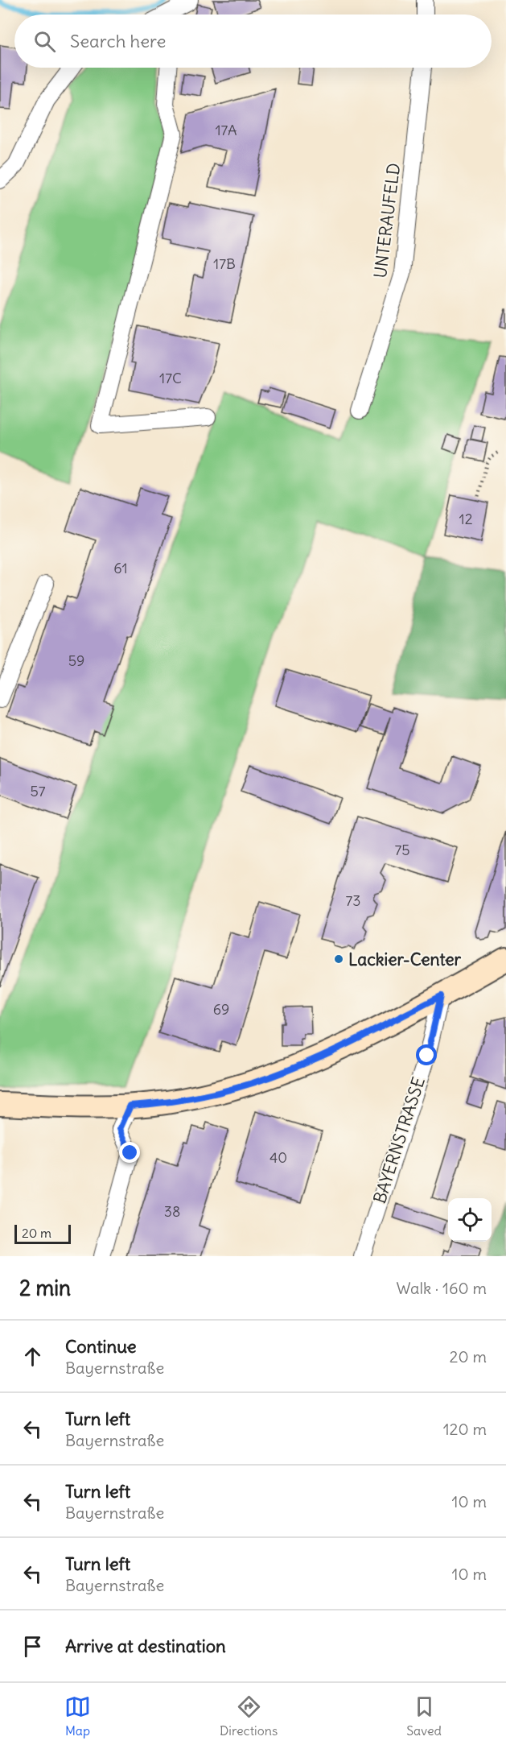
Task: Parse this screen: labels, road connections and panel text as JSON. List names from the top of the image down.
{
  "streets": {
    "street": ["UNTERAUFELD", "BAYERNSTRASSE"]
  },
  "places": ["Lackier-Center"],
  "house_numbers": [
    "17A",
    "17B",
    "17C",
    "12",
    "61",
    "59",
    "57",
    "75",
    "73",
    "69",
    "40",
    "38"
  ],
  "scale_bar": "20 m",
  "page": {
    "search": "Search here",
    "scale": "20 m",
    "heading": ["2 min", "Walk · 160 m"],
    "list": [
      ["Continue", "Bayernstraße", "20 m"],
      ["Turn left", "Bayernstraße", "120 m"],
      ["Turn left", "Bayernstraße", "10 m"],
      ["Turn left", "Bayernstraße", "10 m"],
      "Arrive at destination"
    ],
    "nav": ["Map", "Directions", "Saved"]
  }
}
